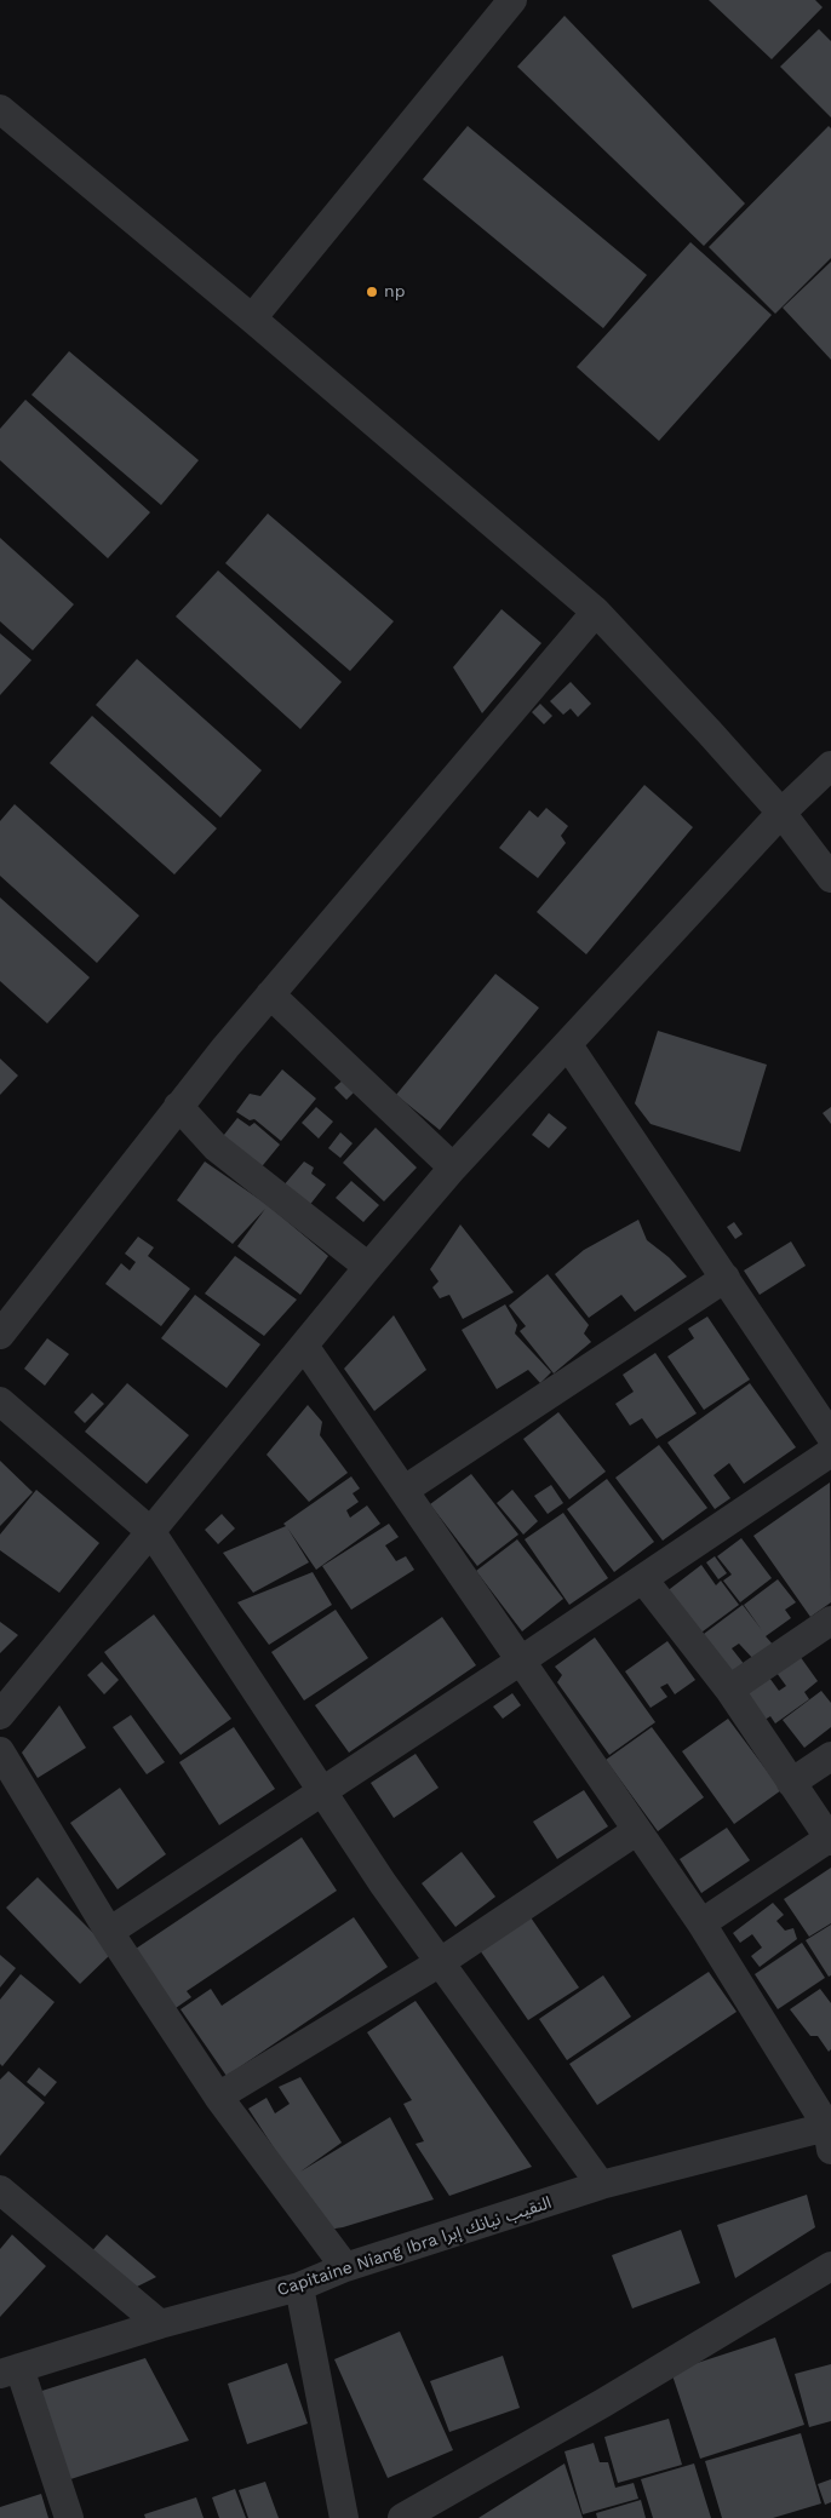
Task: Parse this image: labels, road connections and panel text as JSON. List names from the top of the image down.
{
  "streets": {
    "street": ["Capitaine Niang Ibra النقيب نيانك إبرا"]
  },
  "places": ["np"]
}
